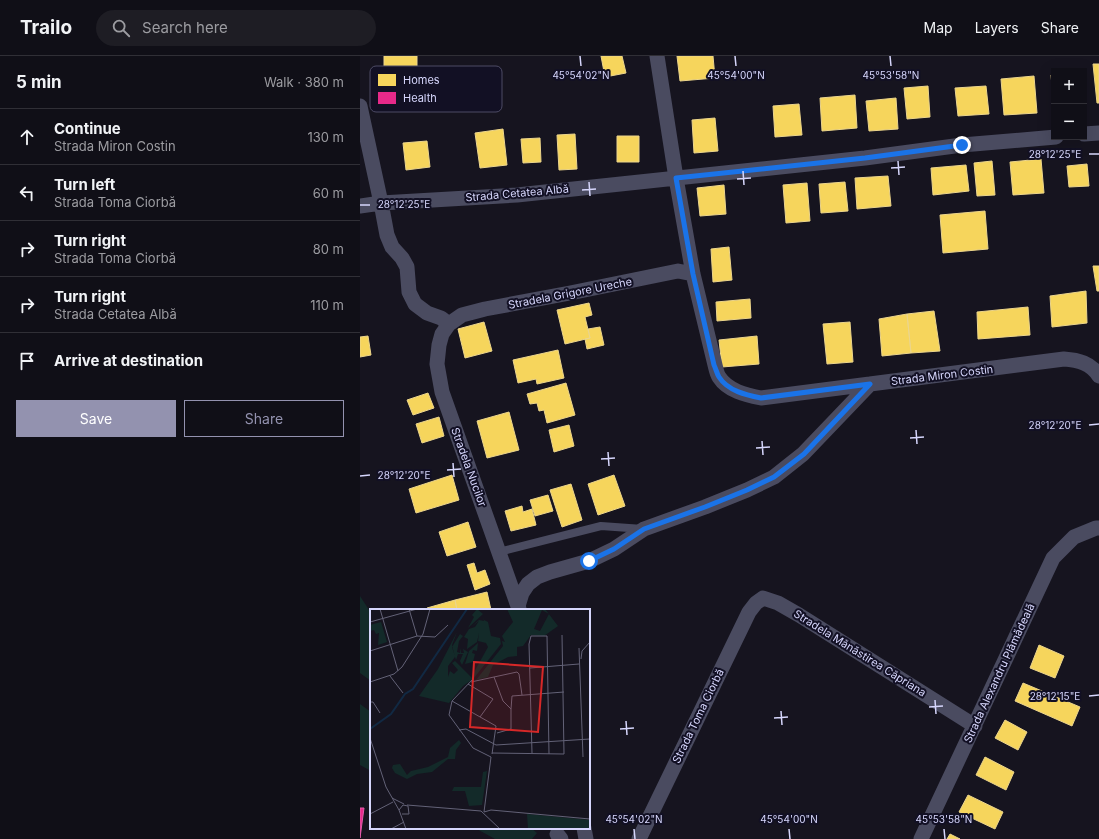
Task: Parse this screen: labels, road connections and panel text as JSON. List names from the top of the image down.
{
  "streets": {
    "street": [
      "Strada Cetatea Albă",
      "Stradela Grigore Ureche",
      "Strada Miron Costin",
      "Stradela Nucilor",
      "Stradela Mănăstirea Căpriana",
      "Strada Alexandru Plămădeală",
      "Strada Toma Ciorbă"
    ]
  },
  "crossings": [
    ["Stradela Grigore Ureche", "Stradela Nucilor"],
    ["Stradela Mănăstirea Căpriana", "Strada Alexandru Plămădeală"],
    ["Stradela Mănăstirea Căpriana", "Strada Toma Ciorbă"]
  ],
  "legend": ["Homes", "Health"],
  "page": {
    "header": "Trailo",
    "search": "Search here",
    "nav": ["Map", "Layers", "Share"],
    "heading": ["5 min", "Walk · 380 m"],
    "map_buttons": ["+", "−"],
    "list": [
      ["Continue", "Strada Miron Costin", "130 m"],
      ["Turn left", "Strada Toma Ciorbă", "60 m"],
      ["Turn right", "Strada Toma Ciorbă", "80 m"],
      ["Turn right", "Strada Cetatea Albă", "110 m"],
      "Arrive at destination"
    ],
    "buttons": ["Save", "Share"]
  },
  "coordinates": [
    "45°54'02\"N",
    "45°54'00\"N",
    "45°53'58\"N",
    "28°12'25\"E",
    "28°12'20\"E",
    "28°12'15\"E"
  ]
}
